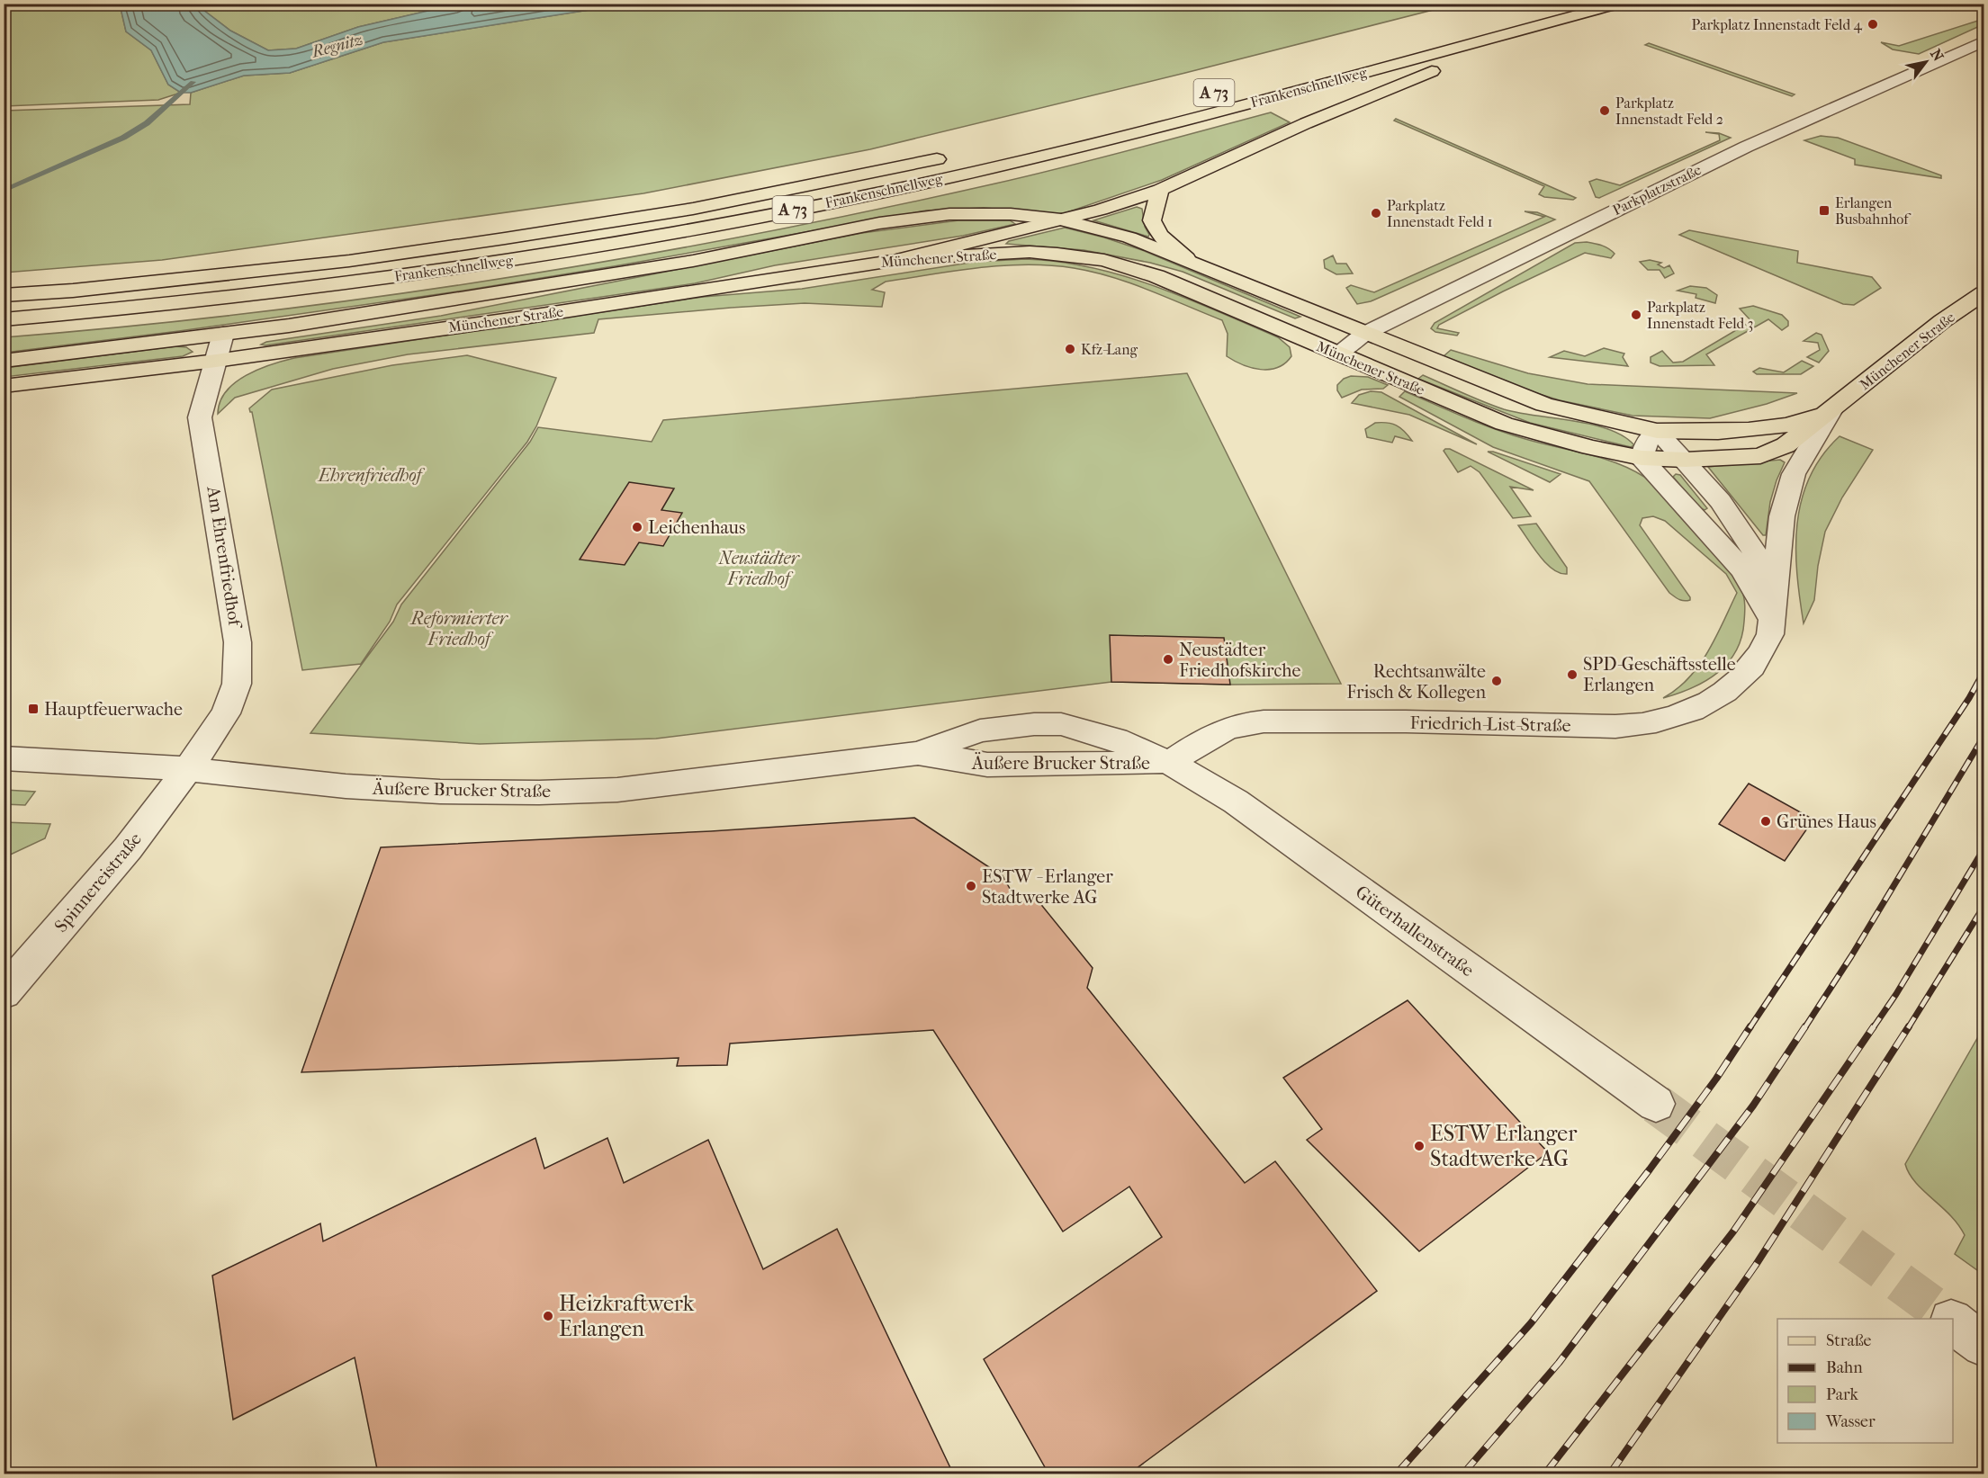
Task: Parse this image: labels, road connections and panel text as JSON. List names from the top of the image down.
{
  "streets": {
    "main road": ["Frankenschnellweg", "A 73", "Münchener Straße"],
    "street": [
      "Parkplatzstraße",
      "Am Ehrenfriedhof",
      "Friedrich-List-Straße",
      "Äußere Brucker Straße",
      "Spinnereistraße",
      "Güterhallenstraße"
    ]
  },
  "crossings": [
    ["Parkplatzstraße", "Münchener Straße"],
    ["Münchener Straße", "Am Ehrenfriedhof"],
    ["Münchener Straße", "Friedrich-List-Straße"],
    ["Am Ehrenfriedhof", "Äußere Brucker Straße"],
    ["Am Ehrenfriedhof", "Spinnereistraße"],
    ["Friedrich-List-Straße", "Äußere Brucker Straße"],
    ["Friedrich-List-Straße", "Güterhallenstraße"],
    ["Äußere Brucker Straße", "Spinnereistraße"],
    ["Äußere Brucker Straße", "Güterhallenstraße"]
  ],
  "water": ["Regnitz"],
  "parks": ["Ehrenfriedhof", "Neustädter Friedhof", "Reformierter Friedhof"],
  "places": {
    "other": [
      "Parkplatz Innenstadt Feld 4",
      "Parkplatz Innenstadt Feld 2",
      "Parkplatz Innenstadt Feld 1",
      "Parkplatz Innenstadt Feld 3",
      "Kfz-Lang",
      "Leichenhaus",
      "Neustädter Friedhofskirche",
      "SPD-Geschäftsstelle Erlangen",
      "Rechtsanwälte Frisch & Kollegen",
      "Grünes Haus",
      "ESTW - Erlanger Stadtwerke AG",
      "ESTW Erlanger Stadtwerke AG",
      "Heizkraftwerk Erlangen"
    ],
    "transit": ["Erlangen Busbahnhof", "Hauptfeuerwache"]
  },
  "legend": [
    "Straße",
    "Bahn",
    "Park",
    "Wasser"
  ],
  "north": "top right"
}
